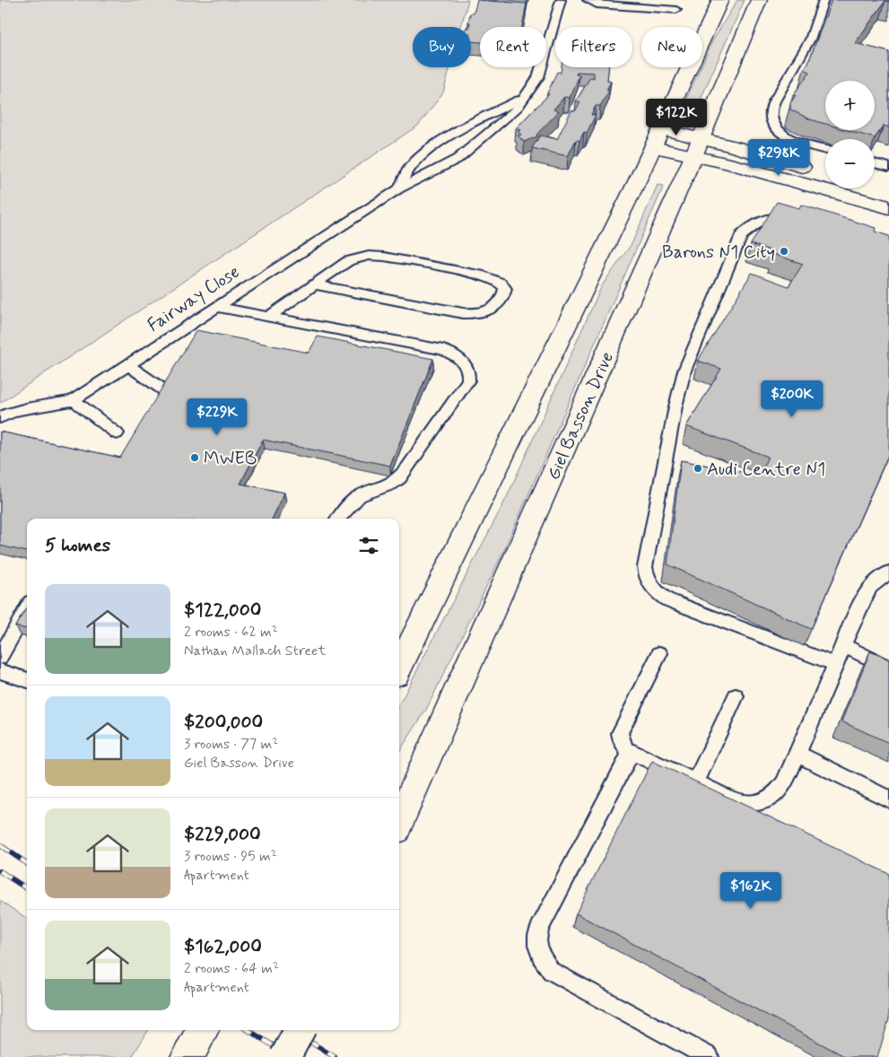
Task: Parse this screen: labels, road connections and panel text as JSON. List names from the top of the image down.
{
  "streets": {
    "main road": ["Giel Basson Drive"],
    "lane": ["Fairway Close"]
  },
  "places": ["Barons N1 City", "MWEB", "Audi Centre N1"],
  "page": {
    "chip": [
      "Buy",
      "Rent",
      "Filters",
      "New"
    ],
    "map_buttons": ["+", "−"],
    "price": [
      "$122K",
      "$298K",
      "$200K",
      "$229K",
      "$162K"
    ],
    "heading": "5 homes",
    "list": [
      {
        "name": "$122,000",
        "note": "2 rooms · 62 m² · Nathan Mallach Street"
      },
      {
        "name": "$200,000",
        "note": "3 rooms · 77 m² · Giel Basson Drive"
      },
      {
        "name": "$229,000",
        "note": "3 rooms · 95 m² · Apartment"
      },
      {
        "name": "$162,000",
        "note": "2 rooms · 64 m² · Apartment"
      }
    ]
  }
}
